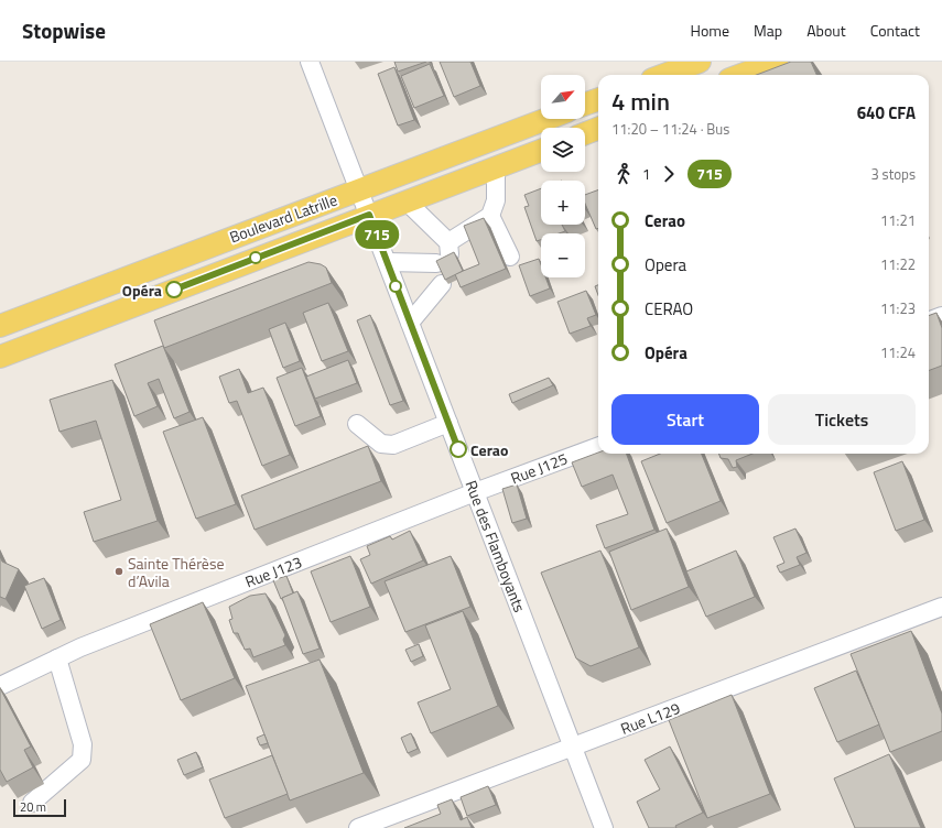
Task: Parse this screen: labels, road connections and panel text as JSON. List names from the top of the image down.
{
  "streets": {
    "main road": ["Boulevard Latrille"],
    "street": [
      "Rue J125",
      "Rue des Flamboyants",
      "Rue J123",
      "Rue L129"
    ]
  },
  "crossings": [
    ["Boulevard Latrille", "Rue des Flamboyants"],
    ["Rue J125", "Rue des Flamboyants"],
    ["Rue J125", "Rue J123"],
    ["Rue des Flamboyants", "Rue J123"],
    ["Rue des Flamboyants", "Rue L129"]
  ],
  "places": ["Opéra", "Cerao", "Sainte Thérèse d’Avila"],
  "lines": ["bus line 715"],
  "scale_bar": "20 m",
  "north": "top right",
  "page": {
    "header": "Stopwise",
    "nav": [
      "Home",
      "Map",
      "About",
      "Contact"
    ],
    "on_map": "715",
    "map_buttons": ["+", "−"],
    "heading": ["4 min", "11:20 – 11:24 · Bus", "640 CFA"],
    "legs": ["1", "715", "3 stops"],
    "list": [
      {
        "name": "Cerao",
        "value": "11:21"
      },
      {
        "name": "Opera",
        "value": "11:22"
      },
      {
        "name": "CERAO",
        "value": "11:23"
      },
      {
        "name": "Opéra",
        "value": "11:24"
      }
    ],
    "buttons": ["Start", "Tickets"],
    "scale": "20 m"
  }
}
